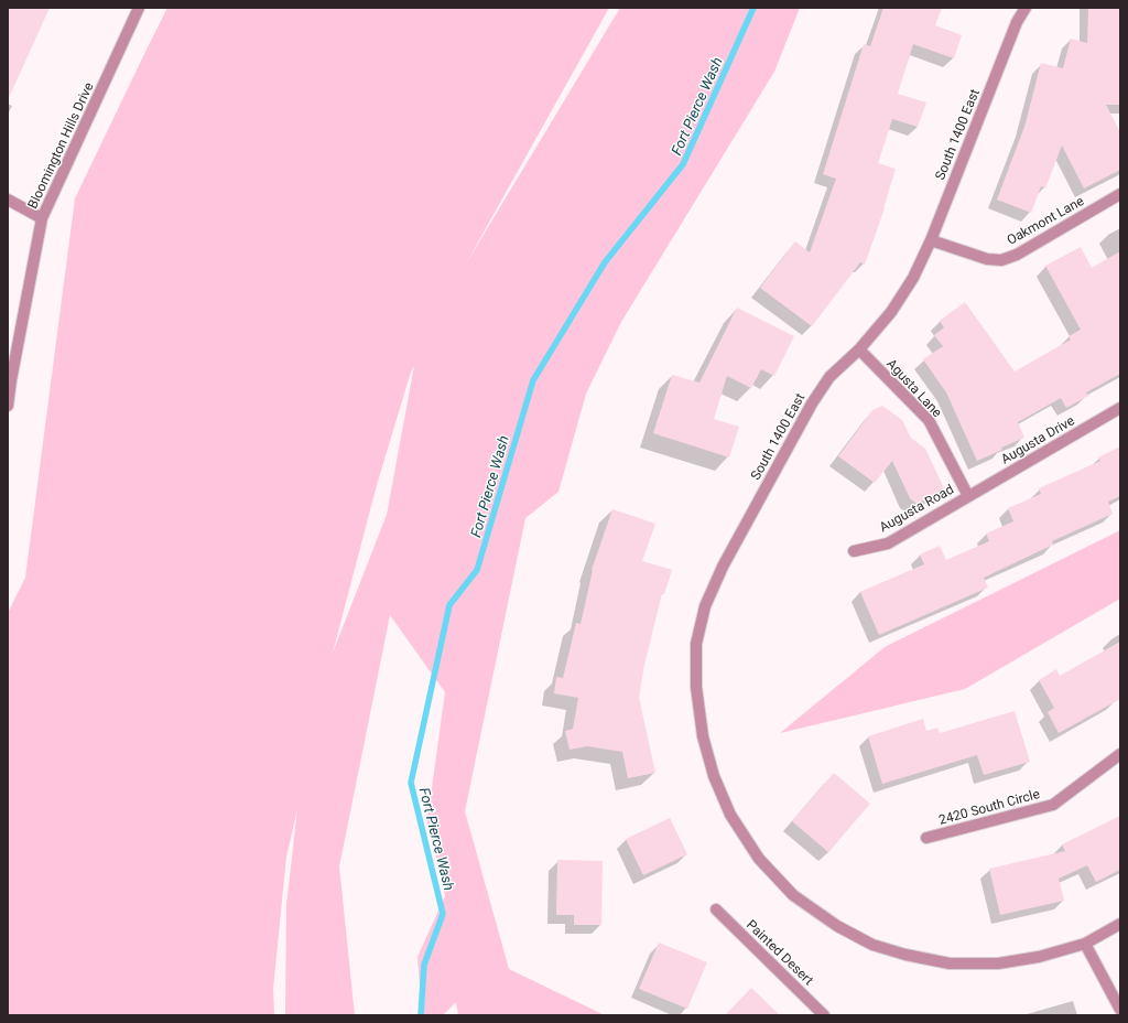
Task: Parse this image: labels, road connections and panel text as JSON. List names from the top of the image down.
{
  "streets": {
    "street": [
      "South 1400 East",
      "Bloomington Hills Drive",
      "Oakmont Lane",
      "Agusta Lane",
      "Augusta Drive",
      "Augusta Road",
      "2420 South Circle",
      "Painted Desert"
    ]
  },
  "crossings": [
    ["South 1400 East", "Oakmont Lane"],
    ["South 1400 East", "Agusta Lane"],
    ["Agusta Lane", "Augusta Drive"],
    ["Agusta Lane", "Augusta Road"],
    ["Augusta Drive", "Augusta Road"]
  ],
  "water": ["Fort Pierce Wash"]
}
